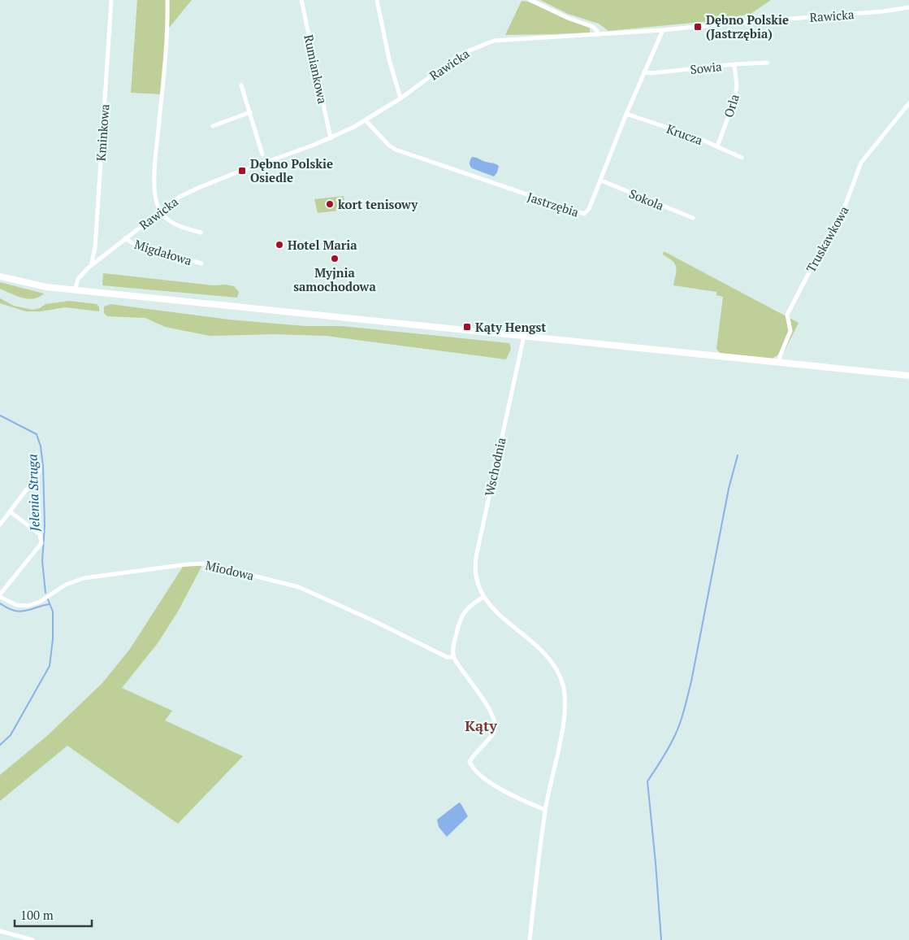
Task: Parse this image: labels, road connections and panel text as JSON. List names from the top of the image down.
{
  "streets": {
    "street": [
      "Rawicka",
      "Sowia",
      "Rumiankowa",
      "Orla",
      "Kminkowa",
      "Krucza",
      "Sokola",
      "Jastrzębia",
      "Truskawkowa",
      "Migdałowa",
      "Wschodnia",
      "Miodowa"
    ]
  },
  "crossings": [
    ["Rawicka", "Rumiankowa"],
    ["Rawicka", "Kminkowa"],
    ["Rawicka", "Jastrzębia"],
    ["Rawicka", "Migdałowa"],
    ["Sowia", "Orla"],
    ["Sowia", "Jastrzębia"],
    ["Orla", "Krucza"],
    ["Krucza", "Jastrzębia"],
    ["Sokola", "Jastrzębia"]
  ],
  "districts": ["Kąty"],
  "water": ["Jelenia Struga"],
  "places": {
    "transit": ["Dębno Polskie (Jastrzębia)", "Dębno Polskie Osiedle", "Kąty Hengst"],
    "other": ["kort tenisowy", "Hotel Maria", "Myjnia samochodowa"]
  },
  "scale_bar": "100 m"
}
